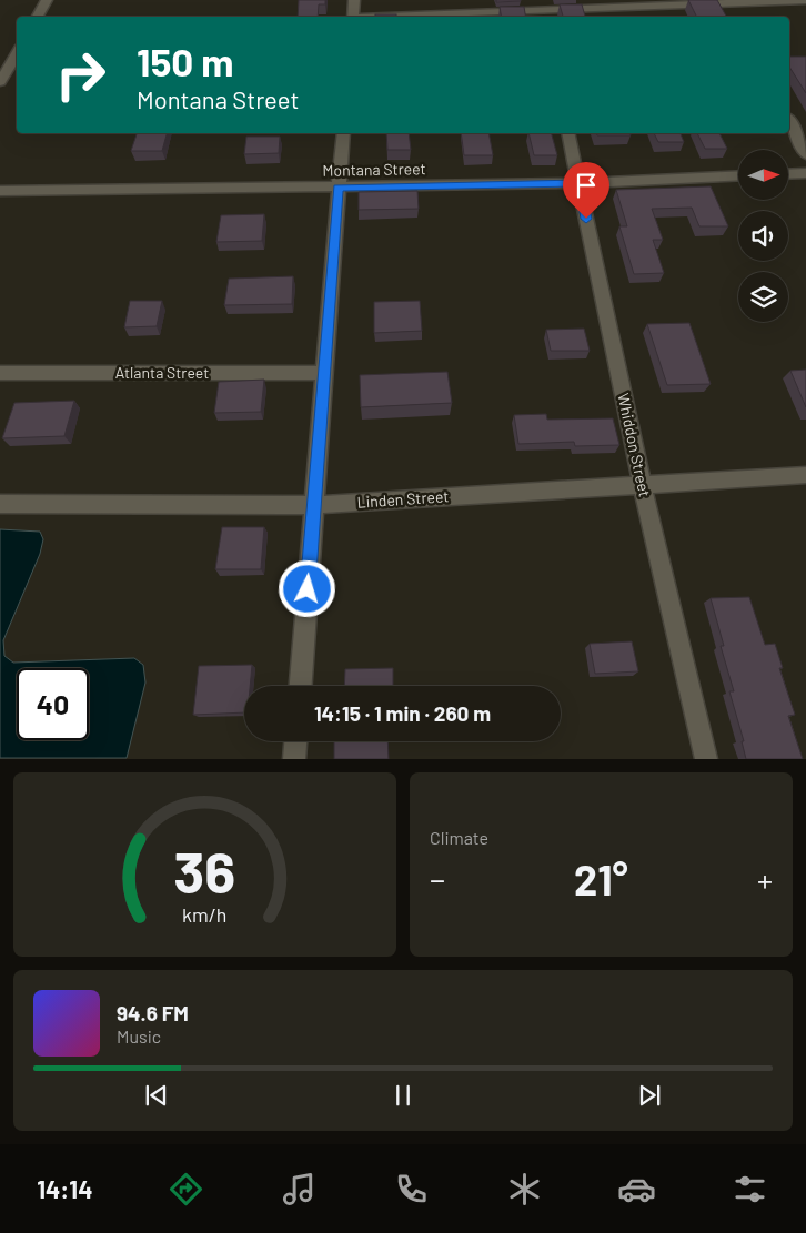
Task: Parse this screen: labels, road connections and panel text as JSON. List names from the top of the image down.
{
  "streets": {
    "street": [
      "Montana Street",
      "Atlanta Street",
      "Whiddon Street",
      "Linden Street"
    ]
  },
  "crossings": [
    ["Montana Street", "Whiddon Street"],
    ["Whiddon Street", "Linden Street"]
  ],
  "north": "right",
  "page": {
    "turn": ["150 m", "Montana Street"],
    "limit": "40",
    "trip": "14:15 · 1 min · 260 m",
    "tile": "Climate",
    "heat": ["−", "21°", "+"],
    "song": ["94.6 FM", "Music"],
    "tabs": "14:14",
    "gauge": ["36", "km/h"]
  }
}
